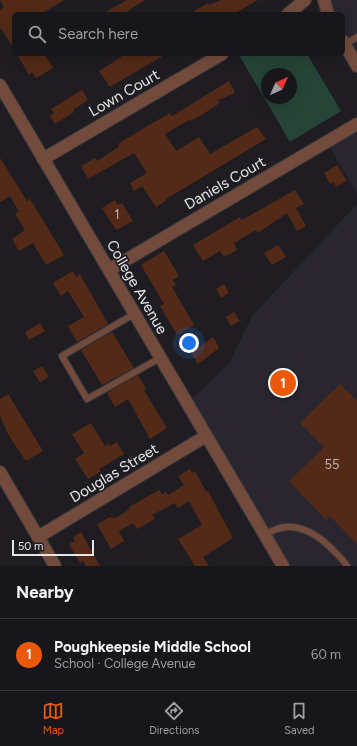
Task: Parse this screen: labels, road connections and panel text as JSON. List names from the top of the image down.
{
  "streets": {
    "street": [
      "Lown Court",
      "Daniels Court",
      "College Avenue",
      "Douglas Street"
    ]
  },
  "crossings": [
    ["Lown Court", "College Avenue"],
    ["Daniels Court", "College Avenue"],
    ["College Avenue", "Douglas Street"]
  ],
  "house_numbers": ["1", "55"],
  "scale_bar": "50 m",
  "north": "top right",
  "page": {
    "search": "Search here",
    "pins": "1",
    "scale": "50 m",
    "heading": "Nearby",
    "list": [
      {
        "mark": "1",
        "name": "Poughkeepsie Middle School",
        "note": "School · College Avenue",
        "value": "60 m"
      }
    ],
    "nav": ["Map", "Directions", "Saved"]
  }
}
